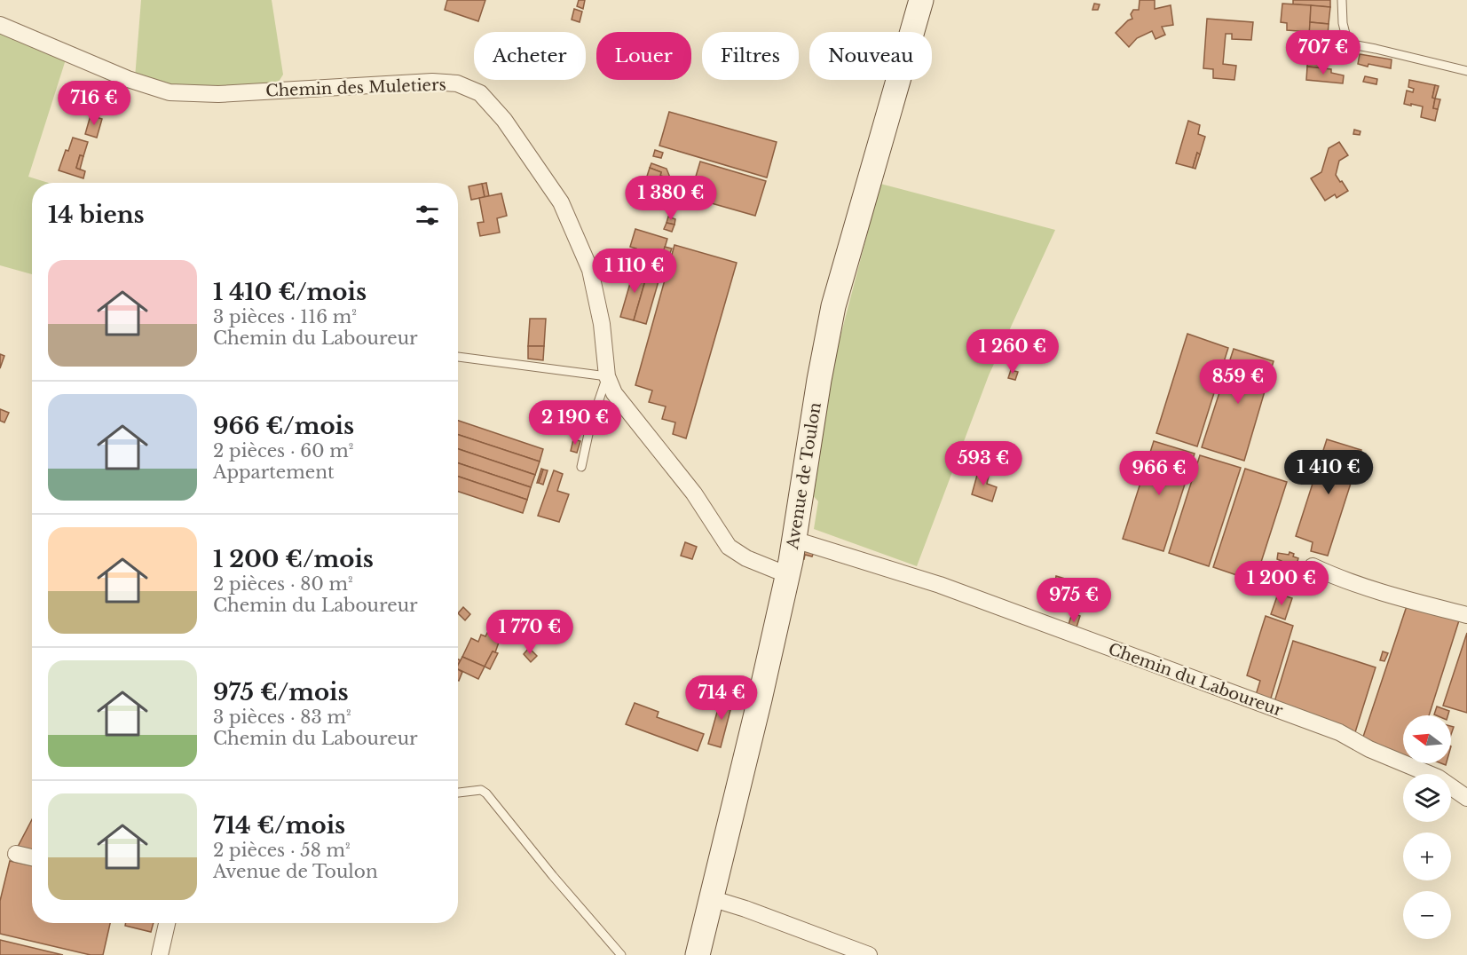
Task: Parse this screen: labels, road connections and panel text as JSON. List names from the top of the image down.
{
  "streets": {
    "main road": ["Avenue de Toulon"],
    "street": ["Chemin des Muletiers", "Chemin du Laboureur"]
  },
  "crossings": [
    ["Chemin des Muletiers", "Avenue de Toulon"],
    ["Avenue de Toulon", "Chemin du Laboureur"]
  ],
  "north": "left",
  "page": {
    "price": [
      "707 €",
      "716 €",
      "1 380 €",
      "1 110 €",
      "1 260 €",
      "859 €",
      "2 190 €",
      "593 €",
      "1 410 €",
      "966 €",
      "1 200 €",
      "975 €",
      "1 770 €",
      "714 €"
    ],
    "chip": [
      "Acheter",
      "Louer",
      "Filtres",
      "Nouveau"
    ],
    "heading": "14 biens",
    "list": [
      {
        "name": "1 410 €/mois",
        "note": "3 pièces · 116 m² · Chemin du Laboureur"
      },
      {
        "name": "966 €/mois",
        "note": "2 pièces · 60 m² · Appartement"
      },
      {
        "name": "1 200 €/mois",
        "note": "2 pièces · 80 m² · Chemin du Laboureur"
      },
      {
        "name": "975 €/mois",
        "note": "3 pièces · 83 m² · Chemin du Laboureur"
      },
      {
        "name": "714 €/mois",
        "note": "2 pièces · 58 m² · Avenue de Toulon"
      }
    ],
    "map_buttons": ["+", "−"]
  }
}
